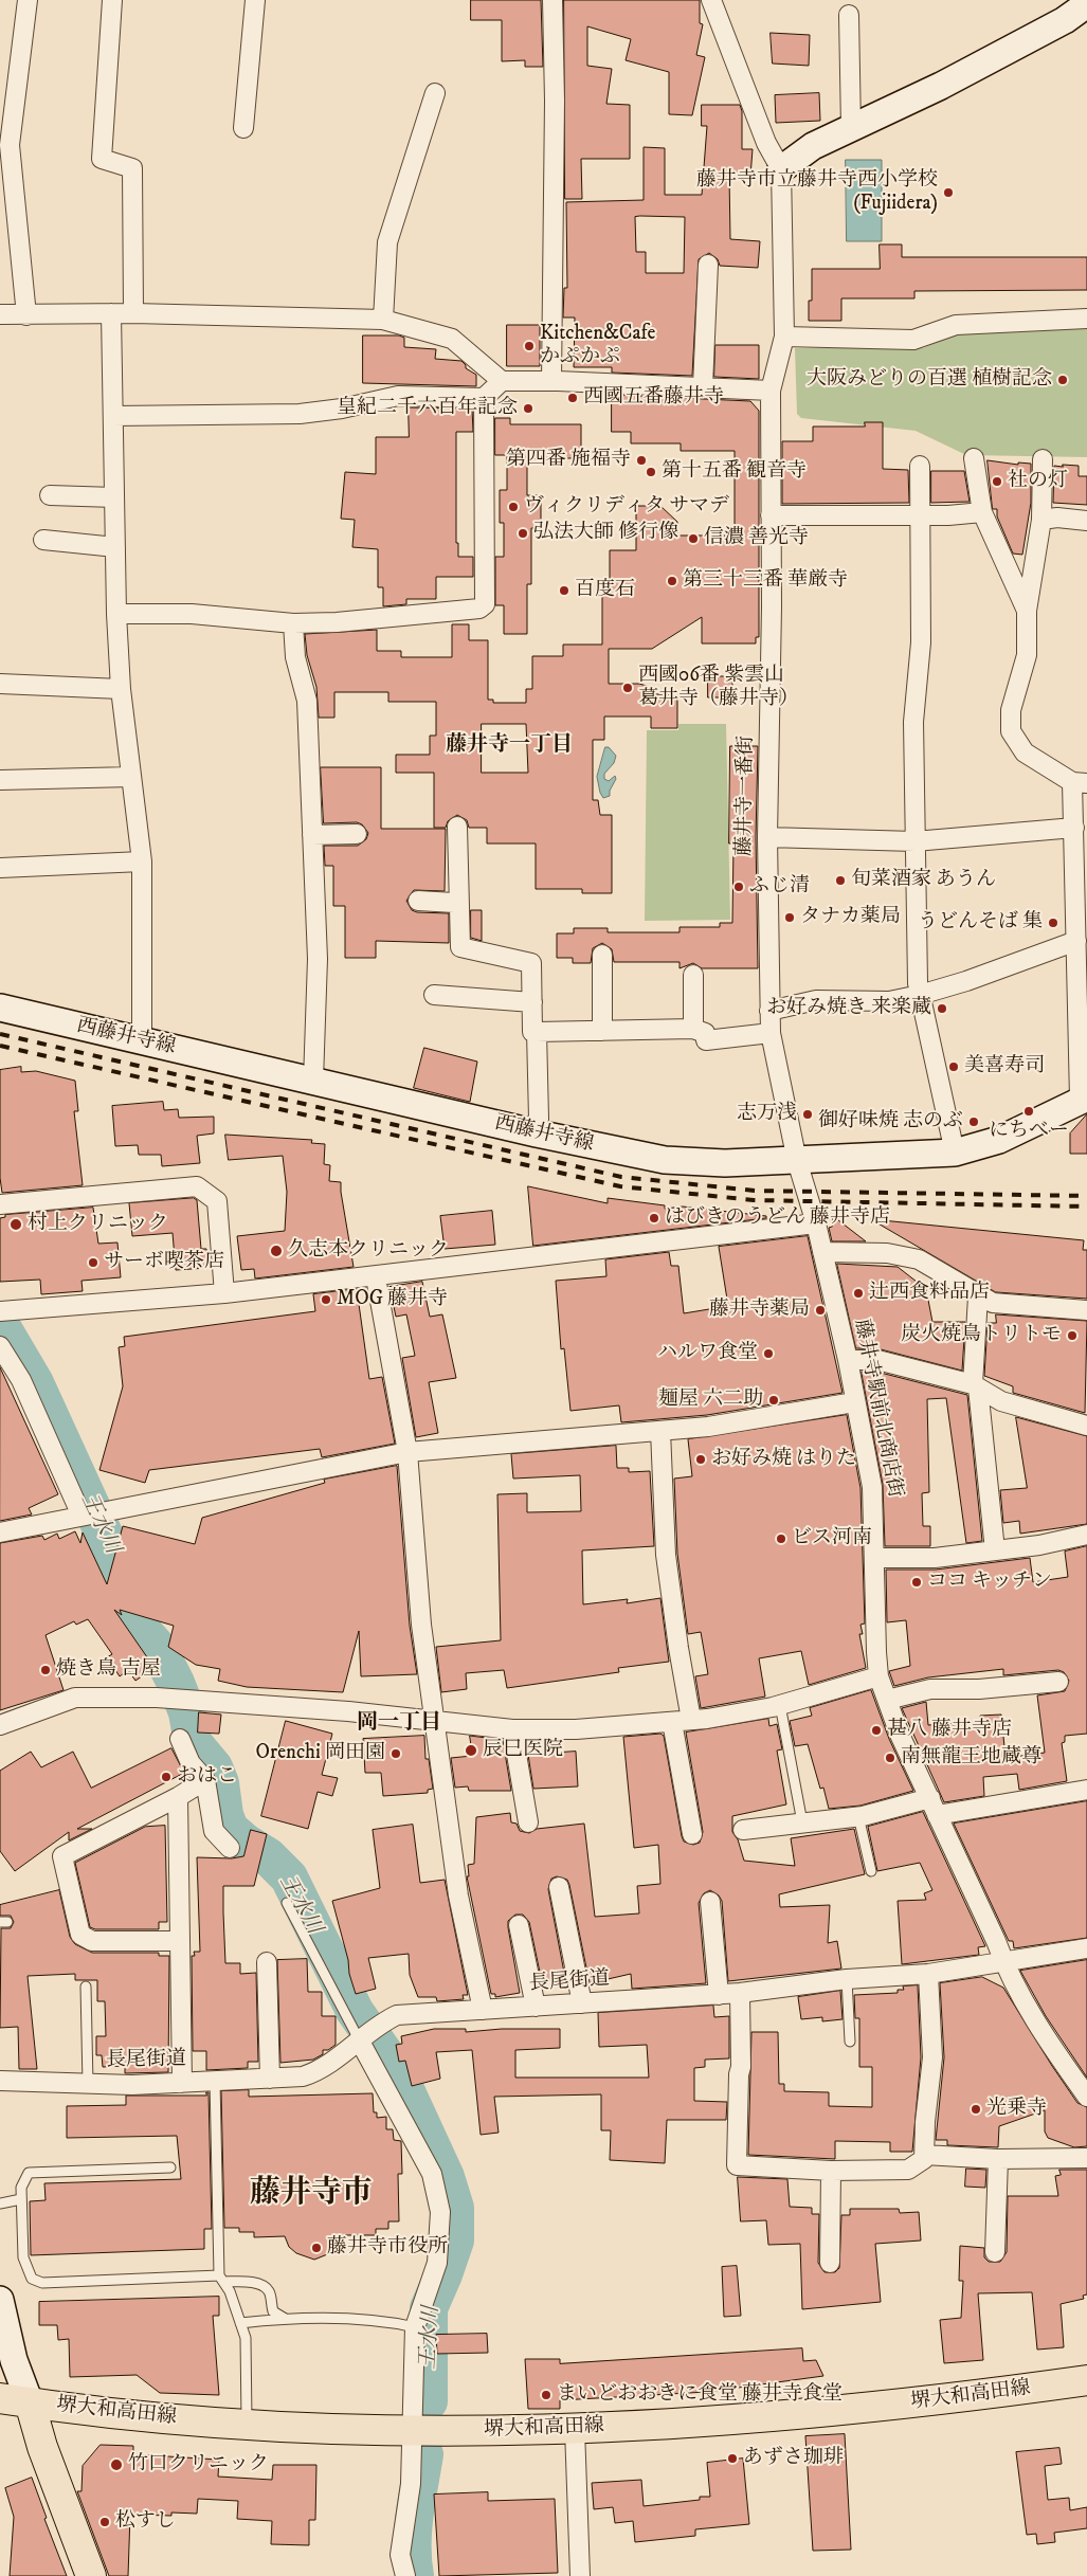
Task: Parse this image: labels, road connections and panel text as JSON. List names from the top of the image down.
{
  "streets": {
    "main road": ["西藤井寺線", "堺大和高田線"],
    "street": ["藤井寺一番街", "藤井寺駅前北商店街", "長尾街道"]
  },
  "crossings": [
    ["藤井寺一番街", "西藤井寺線"],
    ["藤井寺一番街", "藤井寺駅前北商店街"],
    ["藤井寺駅前北商店街", "長尾街道"]
  ],
  "districts": ["藤井寺一丁目", "岡一丁目", "藤井寺市"],
  "water": ["王水川"],
  "places": [
    "藤井寺市立藤井寺西小学校 (Fujiidera)",
    "Kitchen&Cafe かぷかぷ",
    "大阪みどりの百選 植樹記念",
    "西國五番藤井寺",
    "皇紀二千六百年記念",
    "第四番 施福寺",
    "第十五番 観音寺",
    "社の灯",
    "ヴィクリディタ サマデ",
    "弘法大師 修行像",
    "信濃 善光寺",
    "第三十三番 華厳寺",
    "百度石",
    "西國06番 紫雲山 葛井寺（藤井寺）",
    "旬菜酒家 あうん",
    "ふじ清",
    "タナカ薬局",
    "うどんそば 集",
    "お好み焼き 来楽蔵",
    "美喜寿司",
    "にちべー",
    "志万浅",
    "御好味焼 志のぶ",
    "はびきのうどん 藤井寺店",
    "村上クリニック",
    "久志本クリニック",
    "サーボ喫茶店",
    "辻西食料品店",
    "MOG 藤井寺",
    "藤井寺薬局",
    "炭火焼鳥トリトモ",
    "ハルワ食堂",
    "麺屋 六二助",
    "お好み焼 はりた",
    "ビス河南",
    "ココ キッチン",
    "焼き鳥 吉屋",
    "甚八 藤井寺店",
    "辰巳医院",
    "Orenchi 岡田園",
    "南無龍王地蔵尊",
    "おはこ",
    "光乗寺",
    "藤井寺市役所",
    "まいどおおきに食堂 藤井寺食堂",
    "あずさ珈琲",
    "竹口クリニック",
    "松すし"
  ]
}
